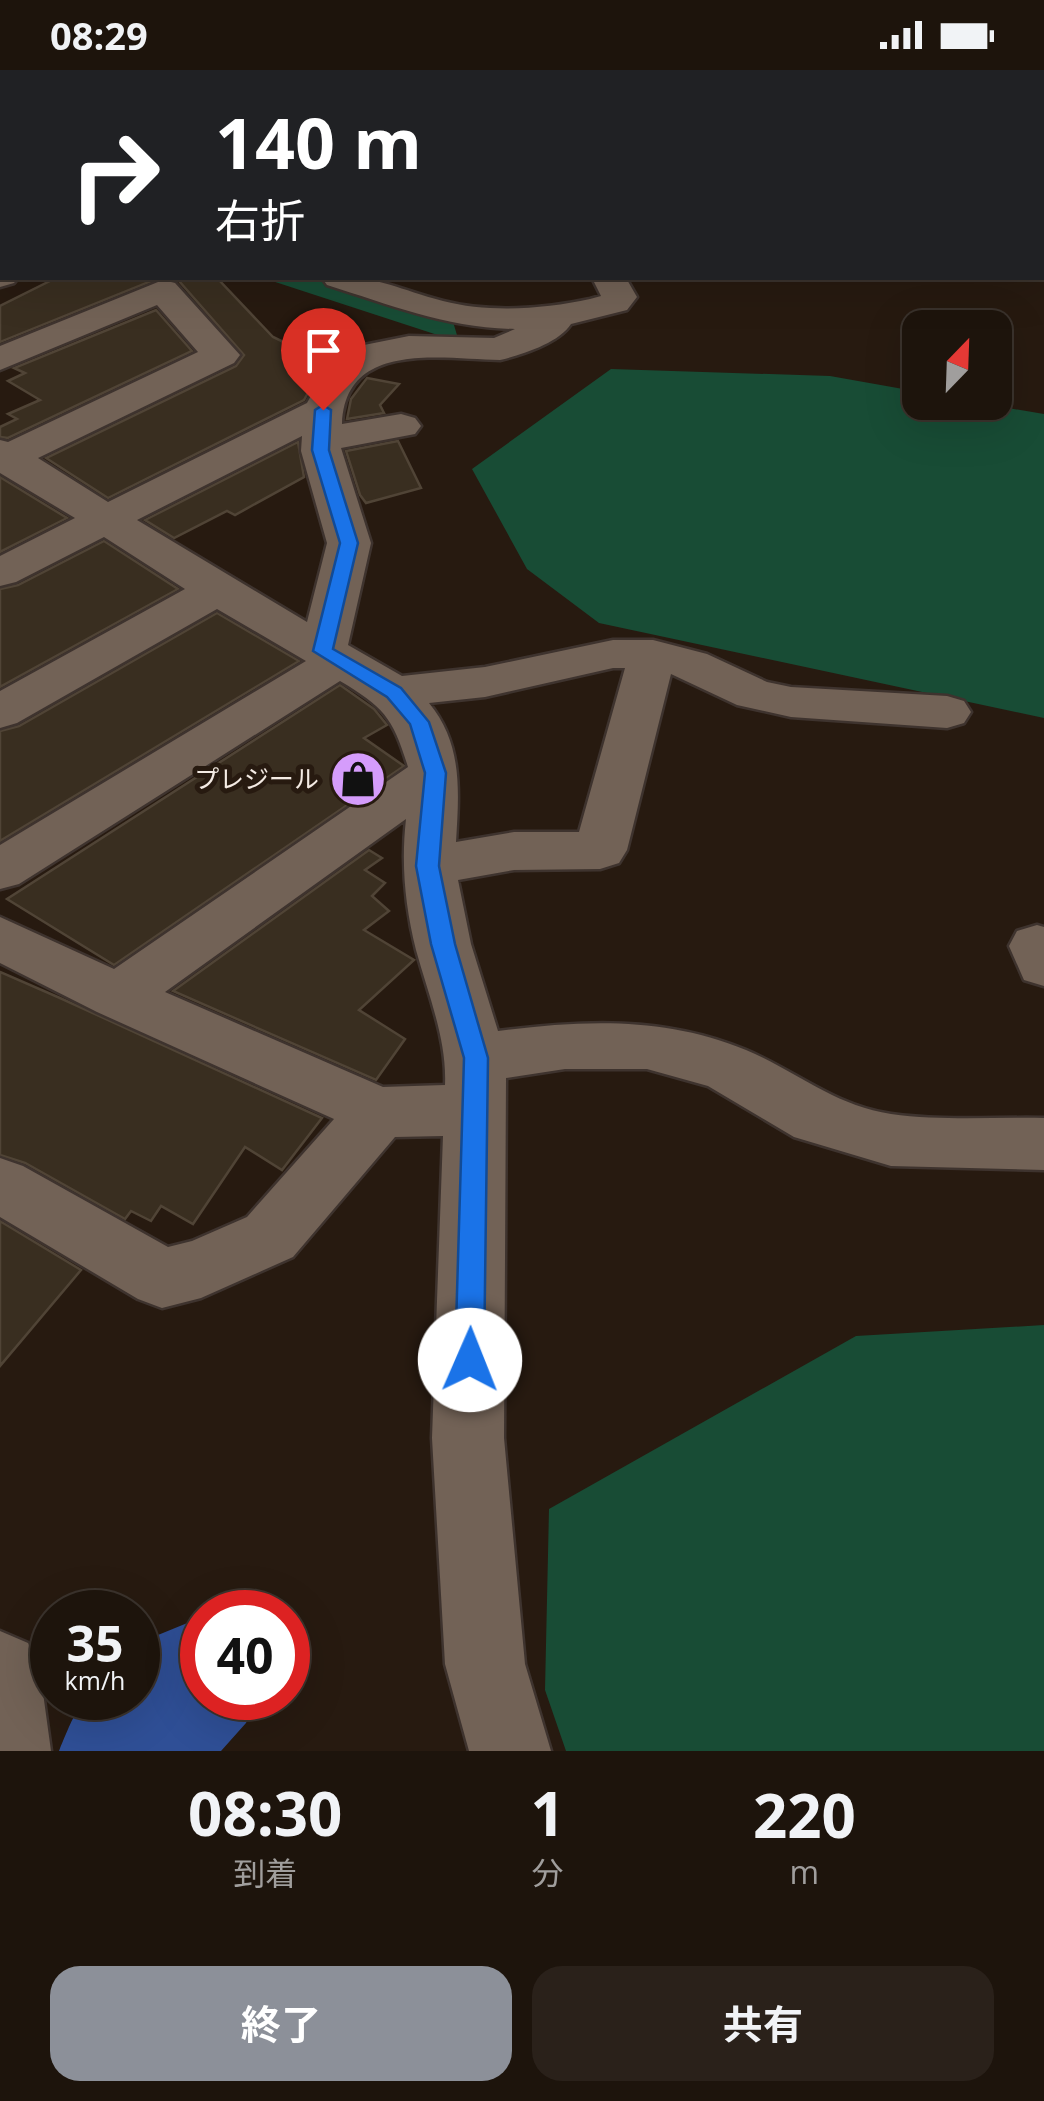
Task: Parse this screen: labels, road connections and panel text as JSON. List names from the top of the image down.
{
  "places": {
    "shop": ["プレジール"]
  },
  "north": "top right",
  "page": {
    "status": "08:29",
    "turn": ["140 m", "右折"],
    "speed": "35 km/h",
    "limit": "40",
    "eta": [
      "08:30",
      "到着",
      "1",
      "分",
      "220",
      "m"
    ],
    "buttons": ["終了", "共有"]
  }
}
